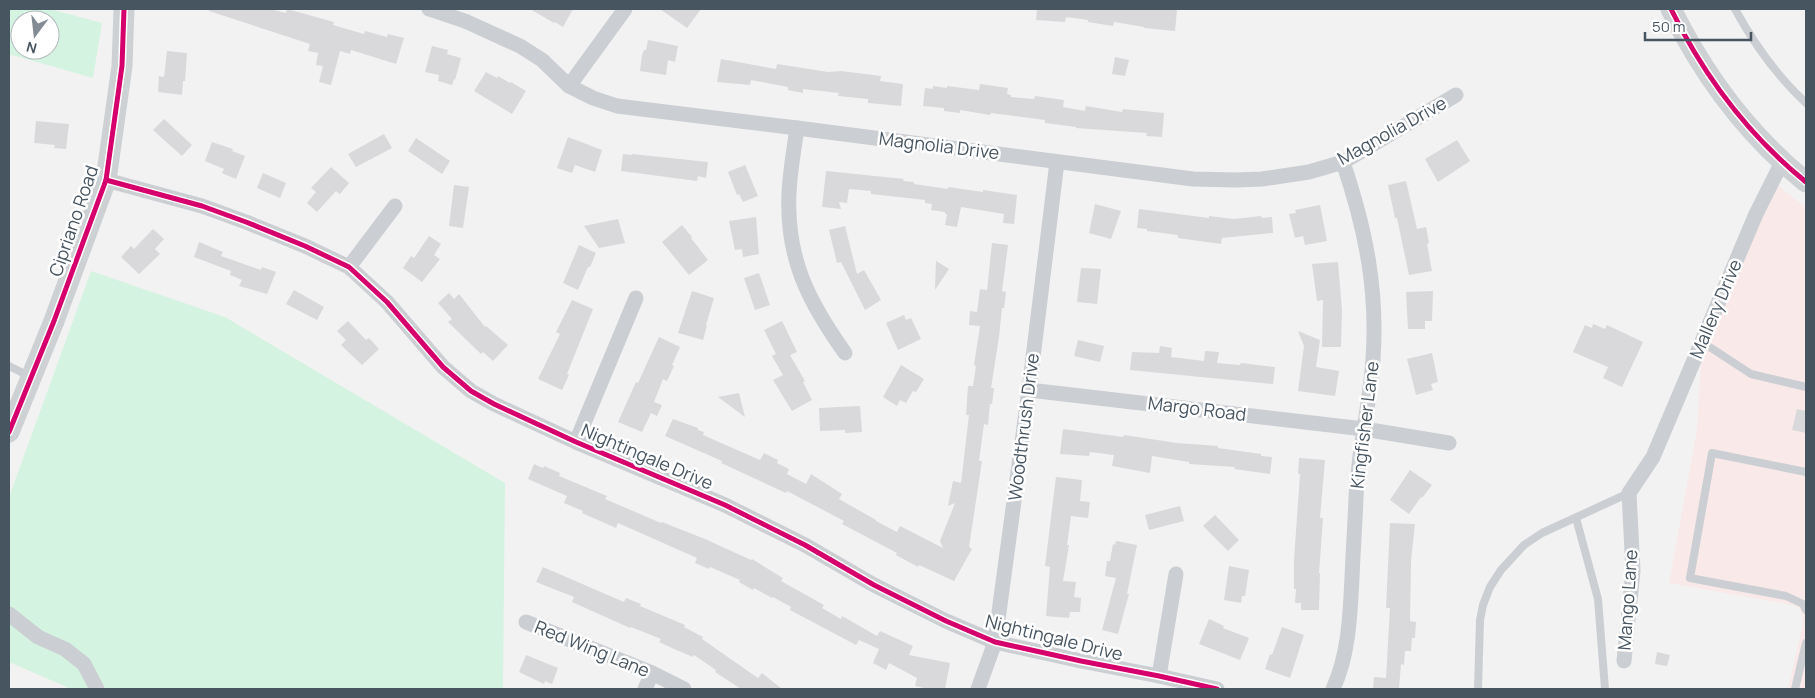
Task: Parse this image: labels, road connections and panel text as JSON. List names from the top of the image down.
{
  "streets": {
    "street": [
      "Magnolia Drive",
      "Cipriano Road",
      "Mallery Drive",
      "Margo Road",
      "Kingfisher Lane",
      "Woodthrush Drive",
      "Nightingale Drive",
      "Mango Lane",
      "Red Wing Lane"
    ]
  },
  "crossings": [
    ["Magnolia Drive", "Kingfisher Lane"],
    ["Magnolia Drive", "Woodthrush Drive"],
    ["Cipriano Road", "Nightingale Drive"],
    ["Mallery Drive", "Mango Lane"],
    ["Margo Road", "Kingfisher Lane"],
    ["Margo Road", "Woodthrush Drive"],
    ["Woodthrush Drive", "Nightingale Drive"]
  ],
  "scale_bar": "50 m",
  "north": "bottom"
}
